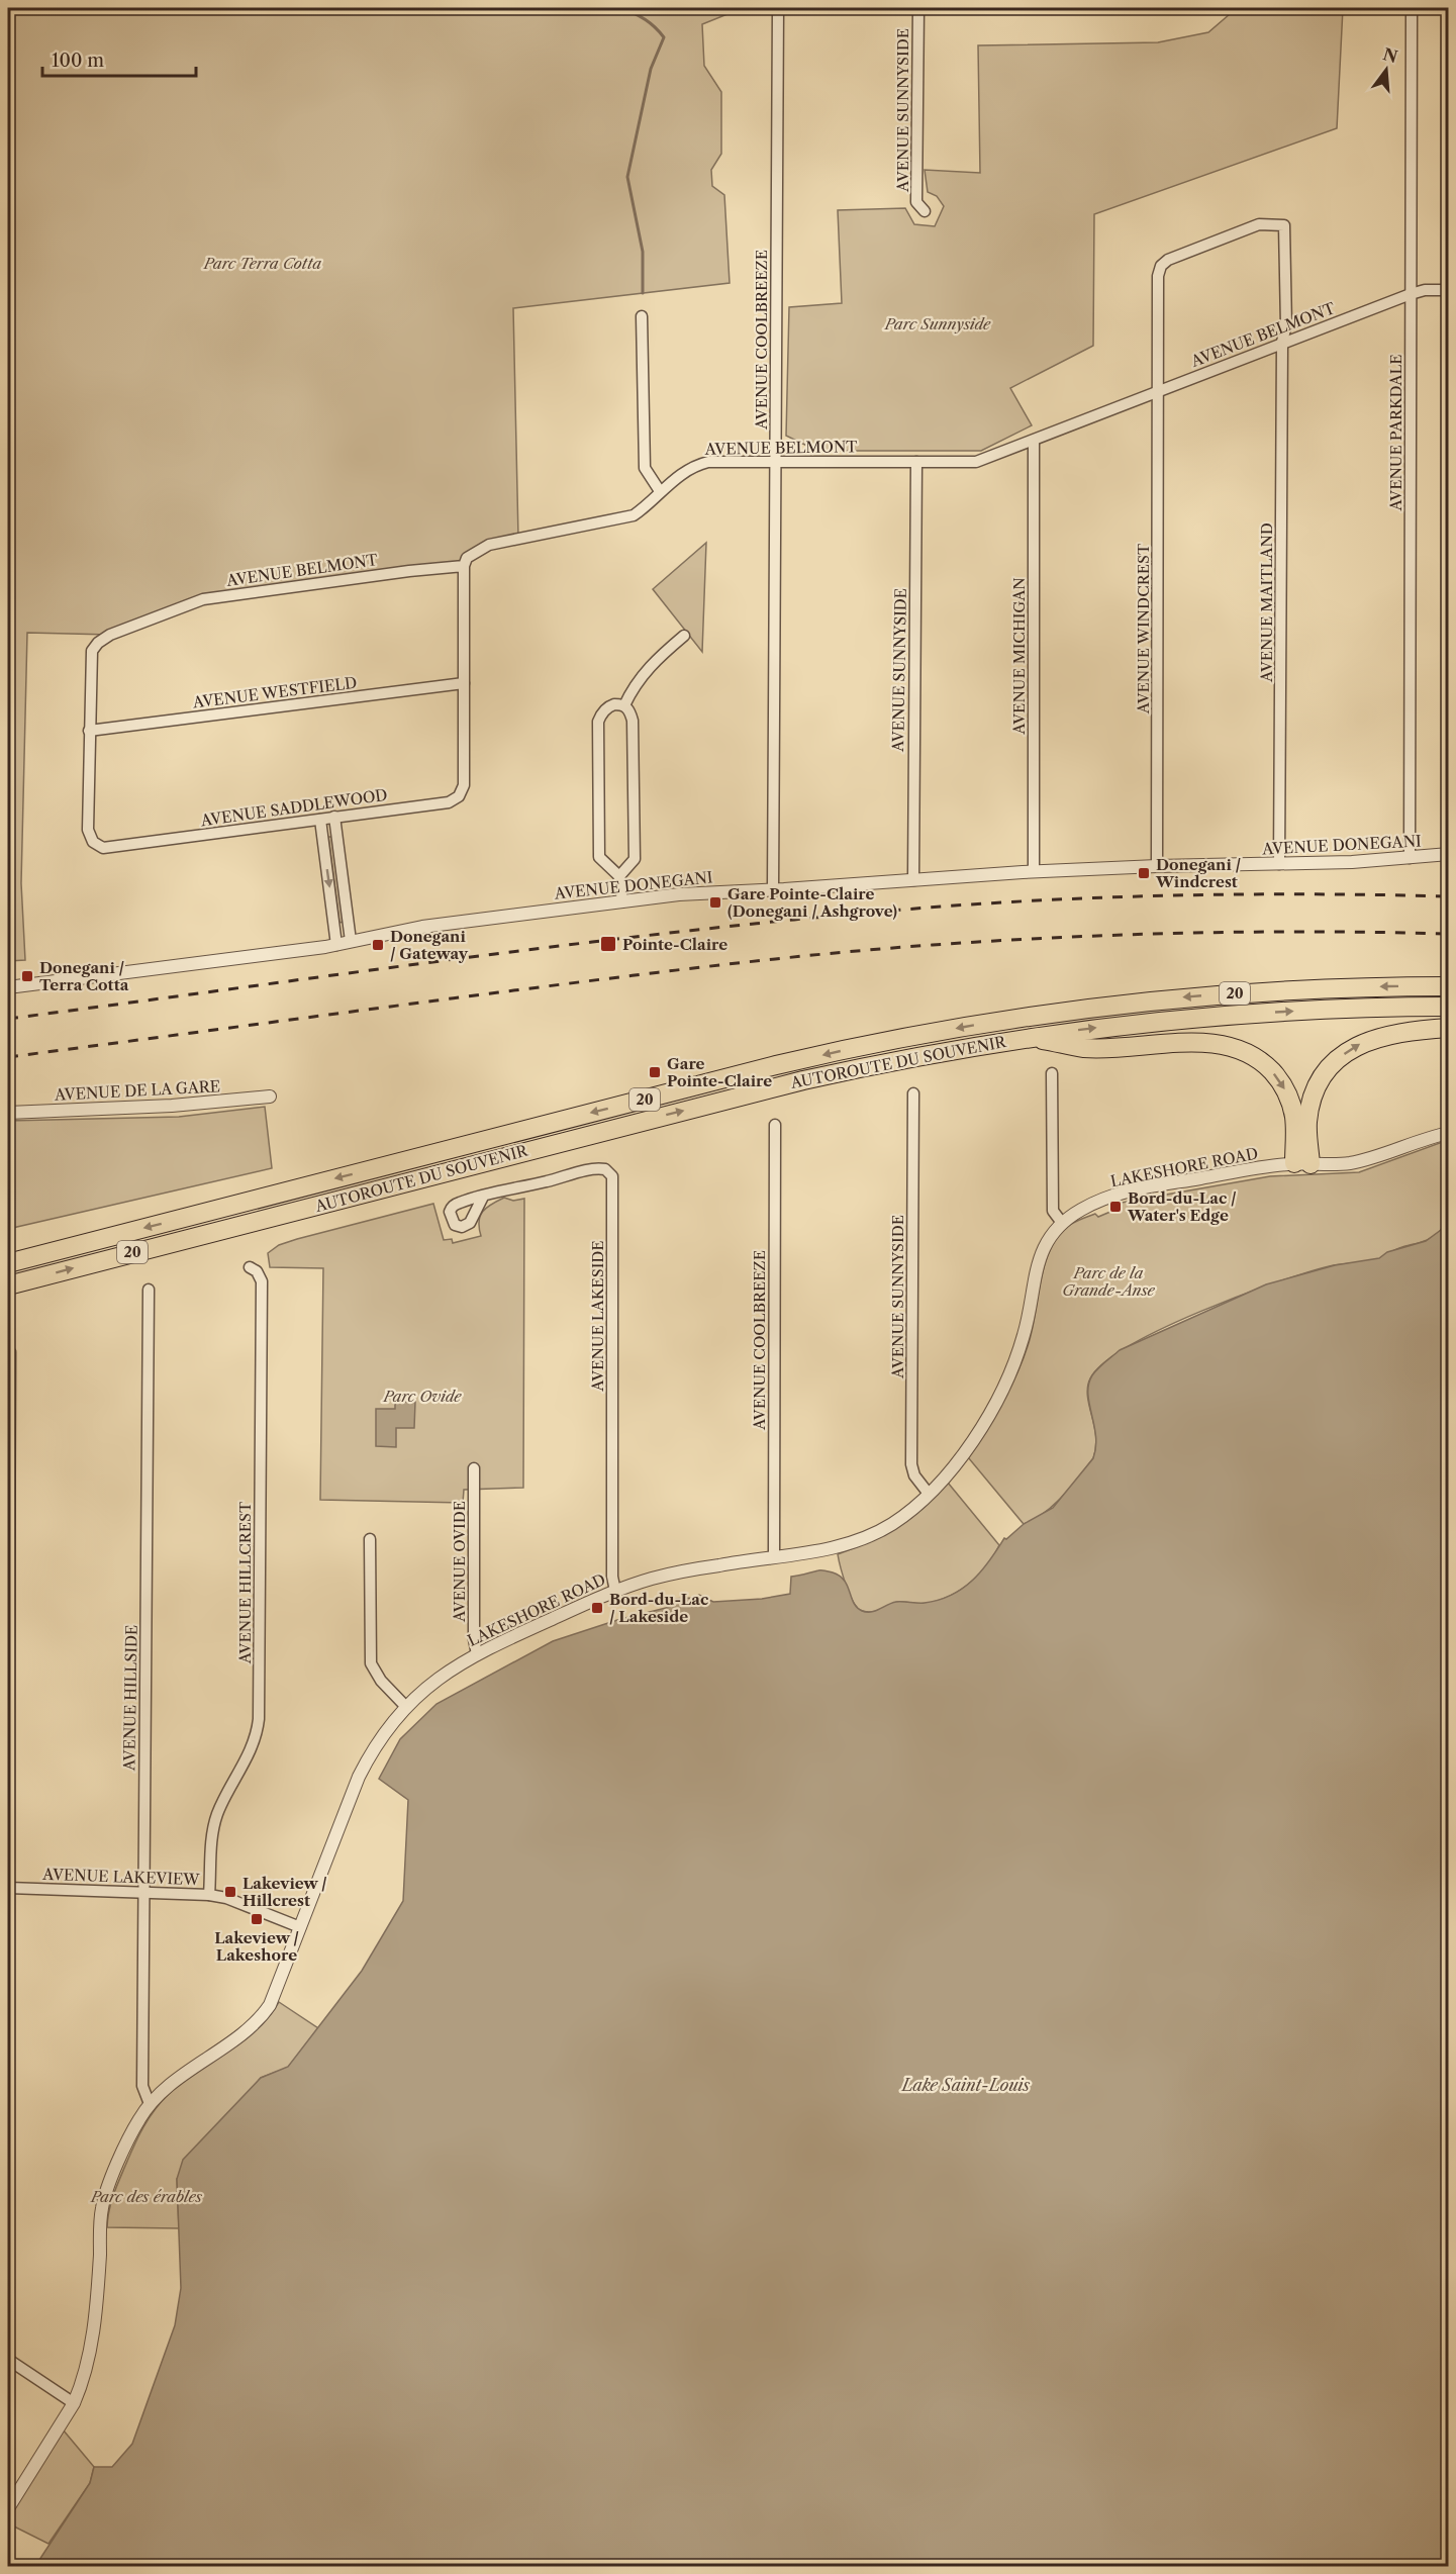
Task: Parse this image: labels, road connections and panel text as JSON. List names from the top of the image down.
{
  "streets": {
    "highway": ["20", "AUTOROUTE DU SOUVENIR"],
    "street": [
      "AVENUE SUNNYSIDE",
      "AVENUE BELMONT",
      "AVENUE COOLBREEZE",
      "AVENUE PARKDALE",
      "AVENUE MAITLAND",
      "AVENUE WINDCREST",
      "AVENUE MICHIGAN",
      "AVENUE WESTFIELD",
      "AVENUE SADDLEWOOD",
      "AVENUE DONEGANI",
      "AVENUE DE LA GARE",
      "LAKESHORE ROAD",
      "AVENUE LAKESIDE",
      "AVENUE OVIDE",
      "AVENUE HILLCREST",
      "AVENUE HILLSIDE",
      "AVENUE LAKEVIEW"
    ]
  },
  "crossings": [
    ["AVENUE SUNNYSIDE", "AVENUE BELMONT"],
    ["AVENUE SUNNYSIDE", "AVENUE DONEGANI"],
    ["AVENUE SUNNYSIDE", "LAKESHORE ROAD"],
    ["AVENUE BELMONT", "AVENUE COOLBREEZE"],
    ["AVENUE BELMONT", "AVENUE PARKDALE"],
    ["AVENUE BELMONT", "AVENUE MAITLAND"],
    ["AVENUE BELMONT", "AVENUE WINDCREST"],
    ["AVENUE BELMONT", "AVENUE MICHIGAN"],
    ["AVENUE BELMONT", "AVENUE SADDLEWOOD"],
    ["AVENUE COOLBREEZE", "AVENUE DONEGANI"],
    ["AVENUE COOLBREEZE", "LAKESHORE ROAD"],
    ["AVENUE PARKDALE", "AVENUE DONEGANI"],
    ["AVENUE MAITLAND", "AVENUE WINDCREST"],
    ["AVENUE MAITLAND", "AVENUE DONEGANI"],
    ["AVENUE WINDCREST", "AVENUE DONEGANI"],
    ["AVENUE MICHIGAN", "AVENUE DONEGANI"],
    ["AVENUE WESTFIELD", "AVENUE SADDLEWOOD"],
    ["LAKESHORE ROAD", "AVENUE LAKESIDE"],
    ["LAKESHORE ROAD", "AVENUE OVIDE"],
    ["LAKESHORE ROAD", "AVENUE HILLSIDE"],
    ["LAKESHORE ROAD", "AVENUE LAKEVIEW"],
    ["AVENUE HILLCREST", "AVENUE LAKEVIEW"],
    ["AVENUE HILLSIDE", "AVENUE LAKEVIEW"]
  ],
  "water": ["Lake Saint-Louis"],
  "parks": [
    "Parc Terra Cotta",
    "Parc Sunnyside",
    "Parc de la Grande-Anse",
    "Parc Ovide",
    "Parc des érables"
  ],
  "places": {
    "transit": [
      "Donegani / Windcrest",
      "Gare Pointe-Claire (Donegani / Ashgrove)",
      "Pointe-Claire",
      "Donegani / Gateway",
      "Donegani / Terra Cotta",
      "Gare Pointe-Claire",
      "Bord-du-Lac / Water's Edge",
      "Bord-du-Lac / Lakeside",
      "Lakeview / Hillcrest",
      "Lakeview / Lakeshore"
    ]
  },
  "scale_bar": "100 m",
  "north": "top"
}
